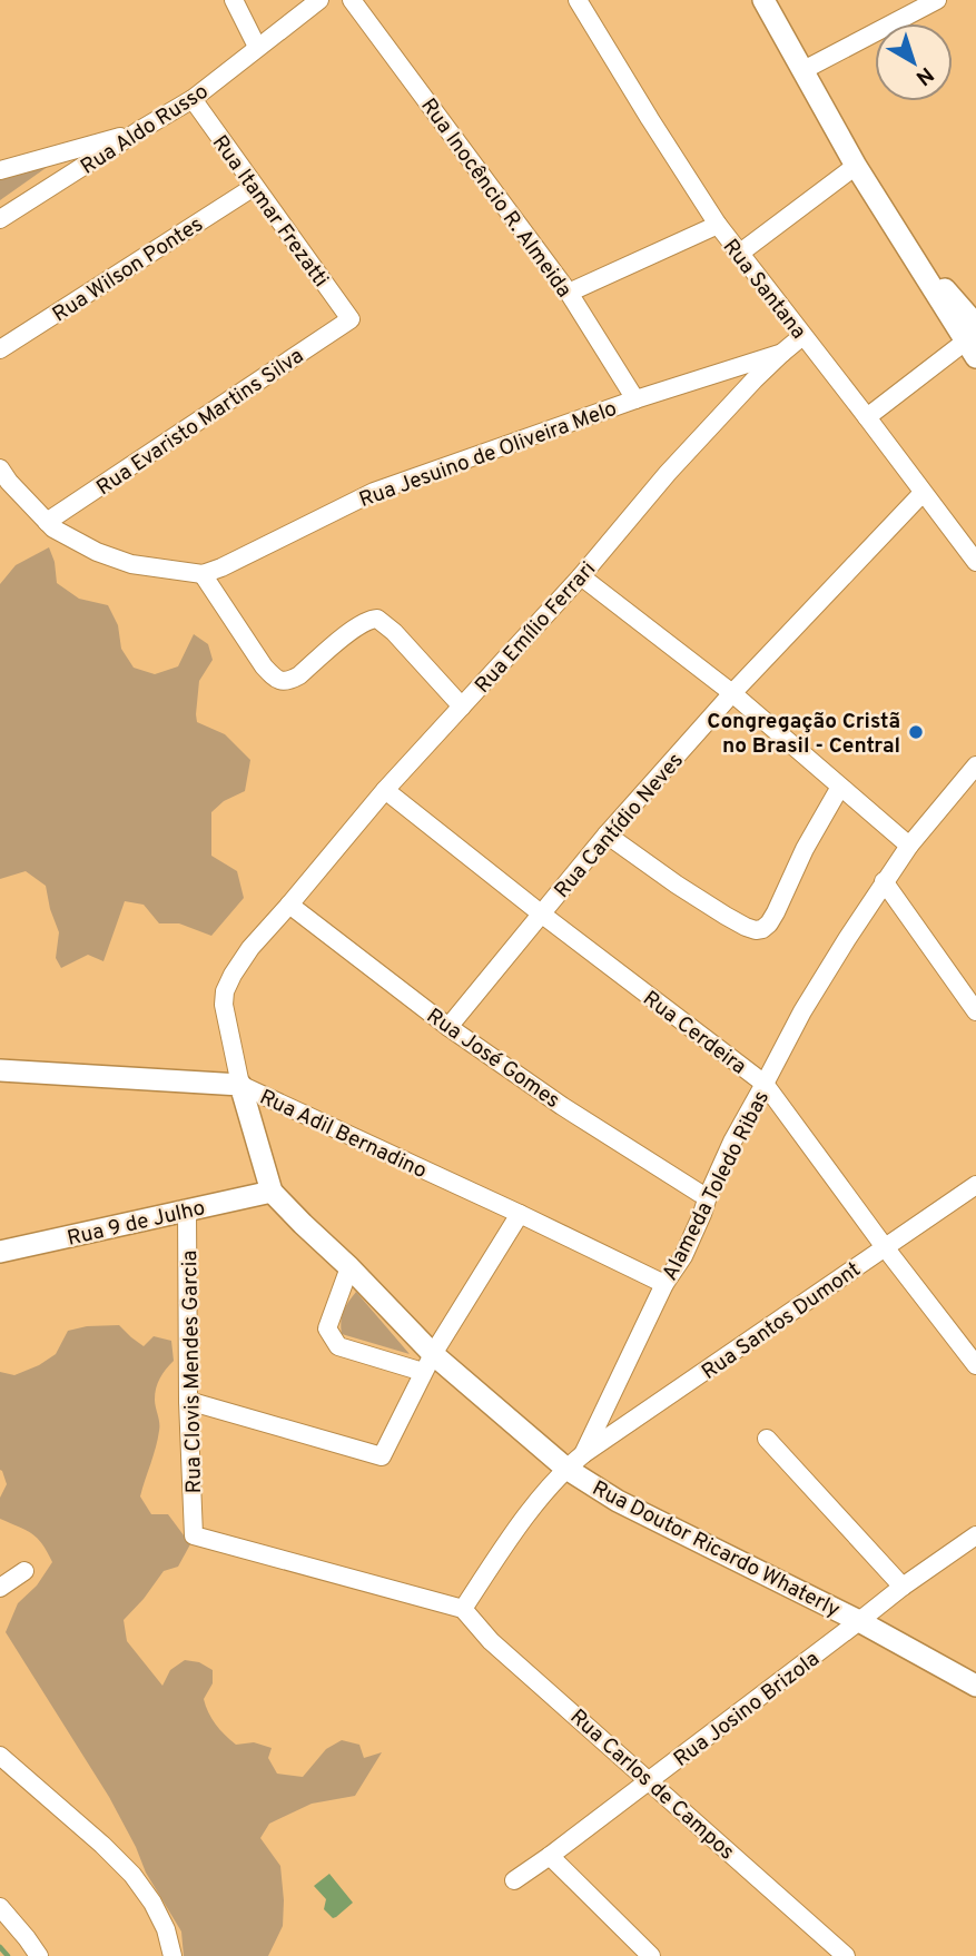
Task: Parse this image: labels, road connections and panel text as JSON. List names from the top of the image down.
{
  "streets": {
    "main road": ["Rua Adil Bernadino", "Rua 9 de Julho", "Rua Doutor Ricardo Whaterly"],
    "street": [
      "Rua Aldo Russo",
      "Rua Inocêncio R. Almeida",
      "Rua Itamar Frezatti",
      "Rua Wilson Pontes",
      "Rua Santana",
      "Rua Evaristo Martins Silva",
      "Rua Jesuino de Oliveira Melo",
      "Rua Emílio Ferrari",
      "Rua Cantídio Neves",
      "Rua Cerdeira",
      "Rua José Gomes",
      "Alameda Toledo Ribas",
      "Rua Santos Dumont",
      "Rua Clovis Mendes Garcia",
      "Rua Josino Brizola",
      "Rua Carlos de Campos"
    ]
  },
  "crossings": [
    ["Rua Aldo Russo", "Rua Itamar Frezatti"],
    ["Rua Inocêncio R. Almeida", "Rua Jesuino de Oliveira Melo"],
    ["Rua Itamar Frezatti", "Rua Wilson Pontes"],
    ["Rua Itamar Frezatti", "Rua Evaristo Martins Silva"],
    ["Rua Santana", "Rua Jesuino de Oliveira Melo"],
    ["Rua Santana", "Rua Cantídio Neves"],
    ["Rua Jesuino de Oliveira Melo", "Rua Emílio Ferrari"],
    ["Rua Emílio Ferrari", "Rua Cerdeira"],
    ["Rua Emílio Ferrari", "Rua José Gomes"],
    ["Rua Emílio Ferrari", "Rua Adil Bernadino"],
    ["Rua Cantídio Neves", "Rua Cerdeira"],
    ["Rua Cantídio Neves", "Rua José Gomes"],
    ["Rua Cerdeira", "Alameda Toledo Ribas"],
    ["Rua Cerdeira", "Rua Santos Dumont"],
    ["Rua José Gomes", "Alameda Toledo Ribas"],
    ["Rua Adil Bernadino", "Alameda Toledo Ribas"],
    ["Alameda Toledo Ribas", "Rua Santos Dumont"],
    ["Alameda Toledo Ribas", "Rua Clovis Mendes Garcia"],
    ["Alameda Toledo Ribas", "Rua Doutor Ricardo Whaterly"],
    ["Alameda Toledo Ribas", "Rua Carlos de Campos"],
    ["Rua 9 de Julho", "Rua Clovis Mendes Garcia"],
    ["Rua 9 de Julho", "Rua Doutor Ricardo Whaterly"],
    ["Rua Santos Dumont", "Rua Doutor Ricardo Whaterly"],
    ["Rua Clovis Mendes Garcia", "Rua Carlos de Campos"],
    ["Rua Doutor Ricardo Whaterly", "Rua Josino Brizola"],
    ["Rua Josino Brizola", "Rua Carlos de Campos"]
  ],
  "places": ["Congregação Cristã no Brasil - Central"],
  "north": "bottom right"
}
